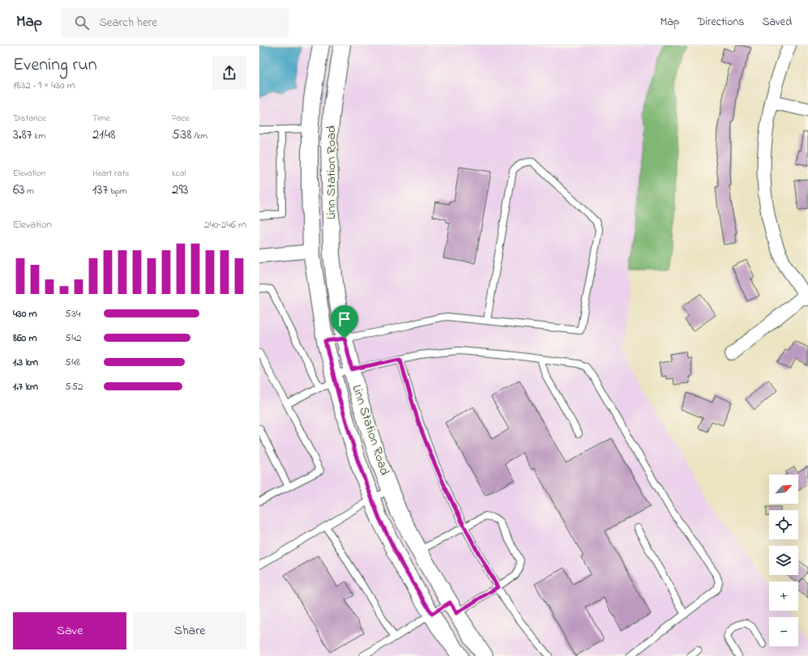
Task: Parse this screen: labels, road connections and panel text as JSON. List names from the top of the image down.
{
  "streets": {
    "street": ["Linn Station Road"]
  },
  "north": "top right",
  "page": {
    "header": "Map",
    "search": "Search here",
    "nav": ["Map", "Directions", "Saved"],
    "heading": ["Evening run", "18:32 · 9 × 430 m"],
    "stats": [
      ["Distance", "3.87 km"],
      ["Time", "21:48"],
      ["Pace", "5:38 /km"],
      ["Elevation", "63 m"],
      ["Heart rate", "137 bpm"],
      ["kcal", "293"]
    ],
    "chart": ["Elevation", "240–246 m"],
    "list": [
      {
        "name": "430 m",
        "note": "5:34"
      },
      {
        "name": "860 m",
        "note": "5:42"
      },
      {
        "name": "1.3 km",
        "note": "5:48"
      },
      {
        "name": "1.7 km",
        "note": "5:52"
      }
    ],
    "map_buttons": ["+", "−"],
    "buttons": ["Save", "Share"]
  }
}
